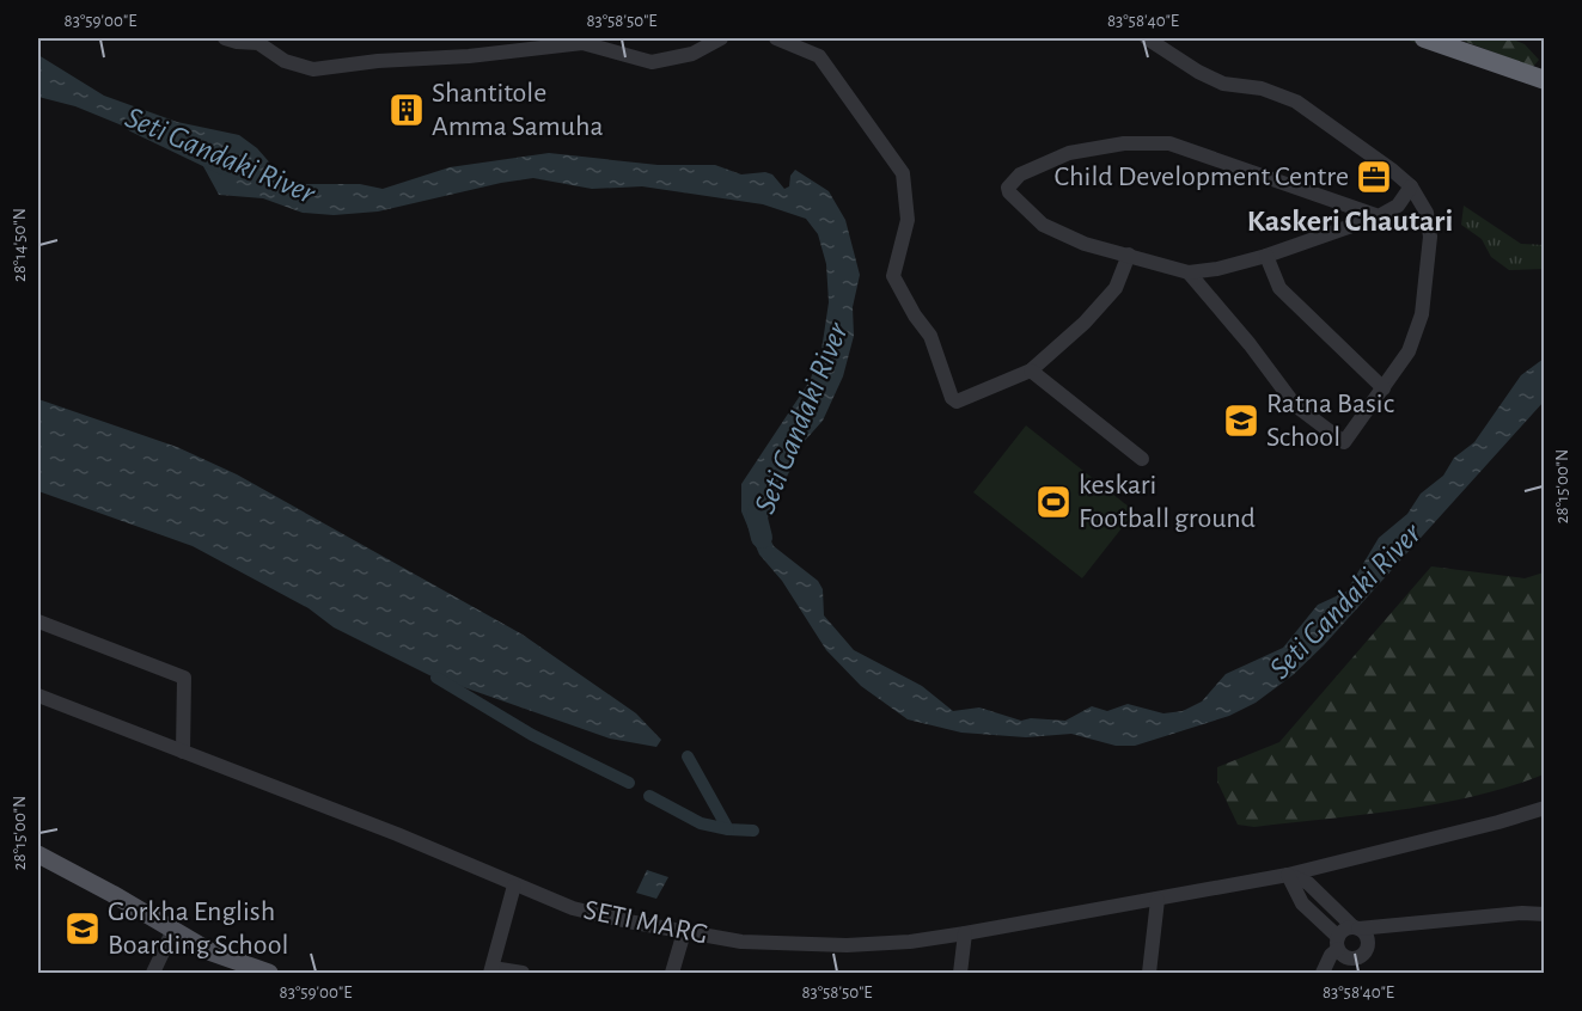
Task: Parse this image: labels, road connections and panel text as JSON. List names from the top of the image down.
{
  "streets": {
    "street": ["SETI MARG"]
  },
  "districts": ["Kaskeri Chautari"],
  "water": ["Seti Gandaki River"],
  "places": {
    "building": ["Shantitole Amma Samuha"],
    "office": ["Child Development Centre"],
    "school or university": ["Ratna Basic School", "Gorkha English Boarding School"],
    "sports": ["keskari Football ground"]
  },
  "coordinates": [
    "83°59'00\"E",
    "83°58'50\"E",
    "83°58'40\"E",
    "28°14'50\"N",
    "28°15'00\"N"
  ]
}
